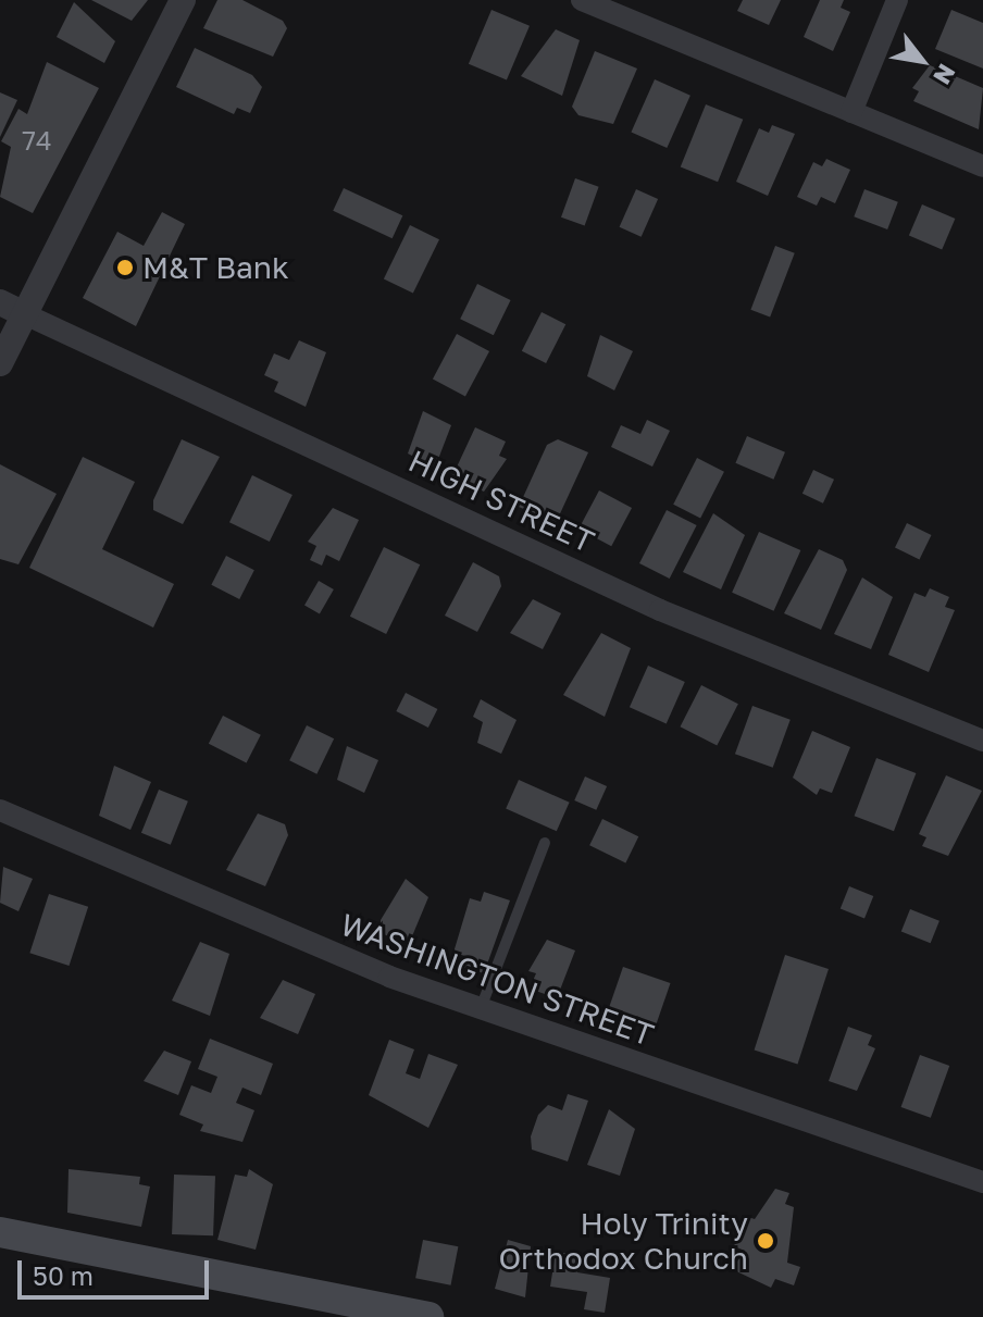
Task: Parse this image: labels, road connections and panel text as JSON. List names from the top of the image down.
{
  "streets": {
    "street": ["HIGH STREET", "WASHINGTON STREET"]
  },
  "places": ["M&T Bank", "Holy Trinity Orthodox Church"],
  "house_numbers": ["74"],
  "scale_bar": "50 m",
  "north": "bottom right"
}
